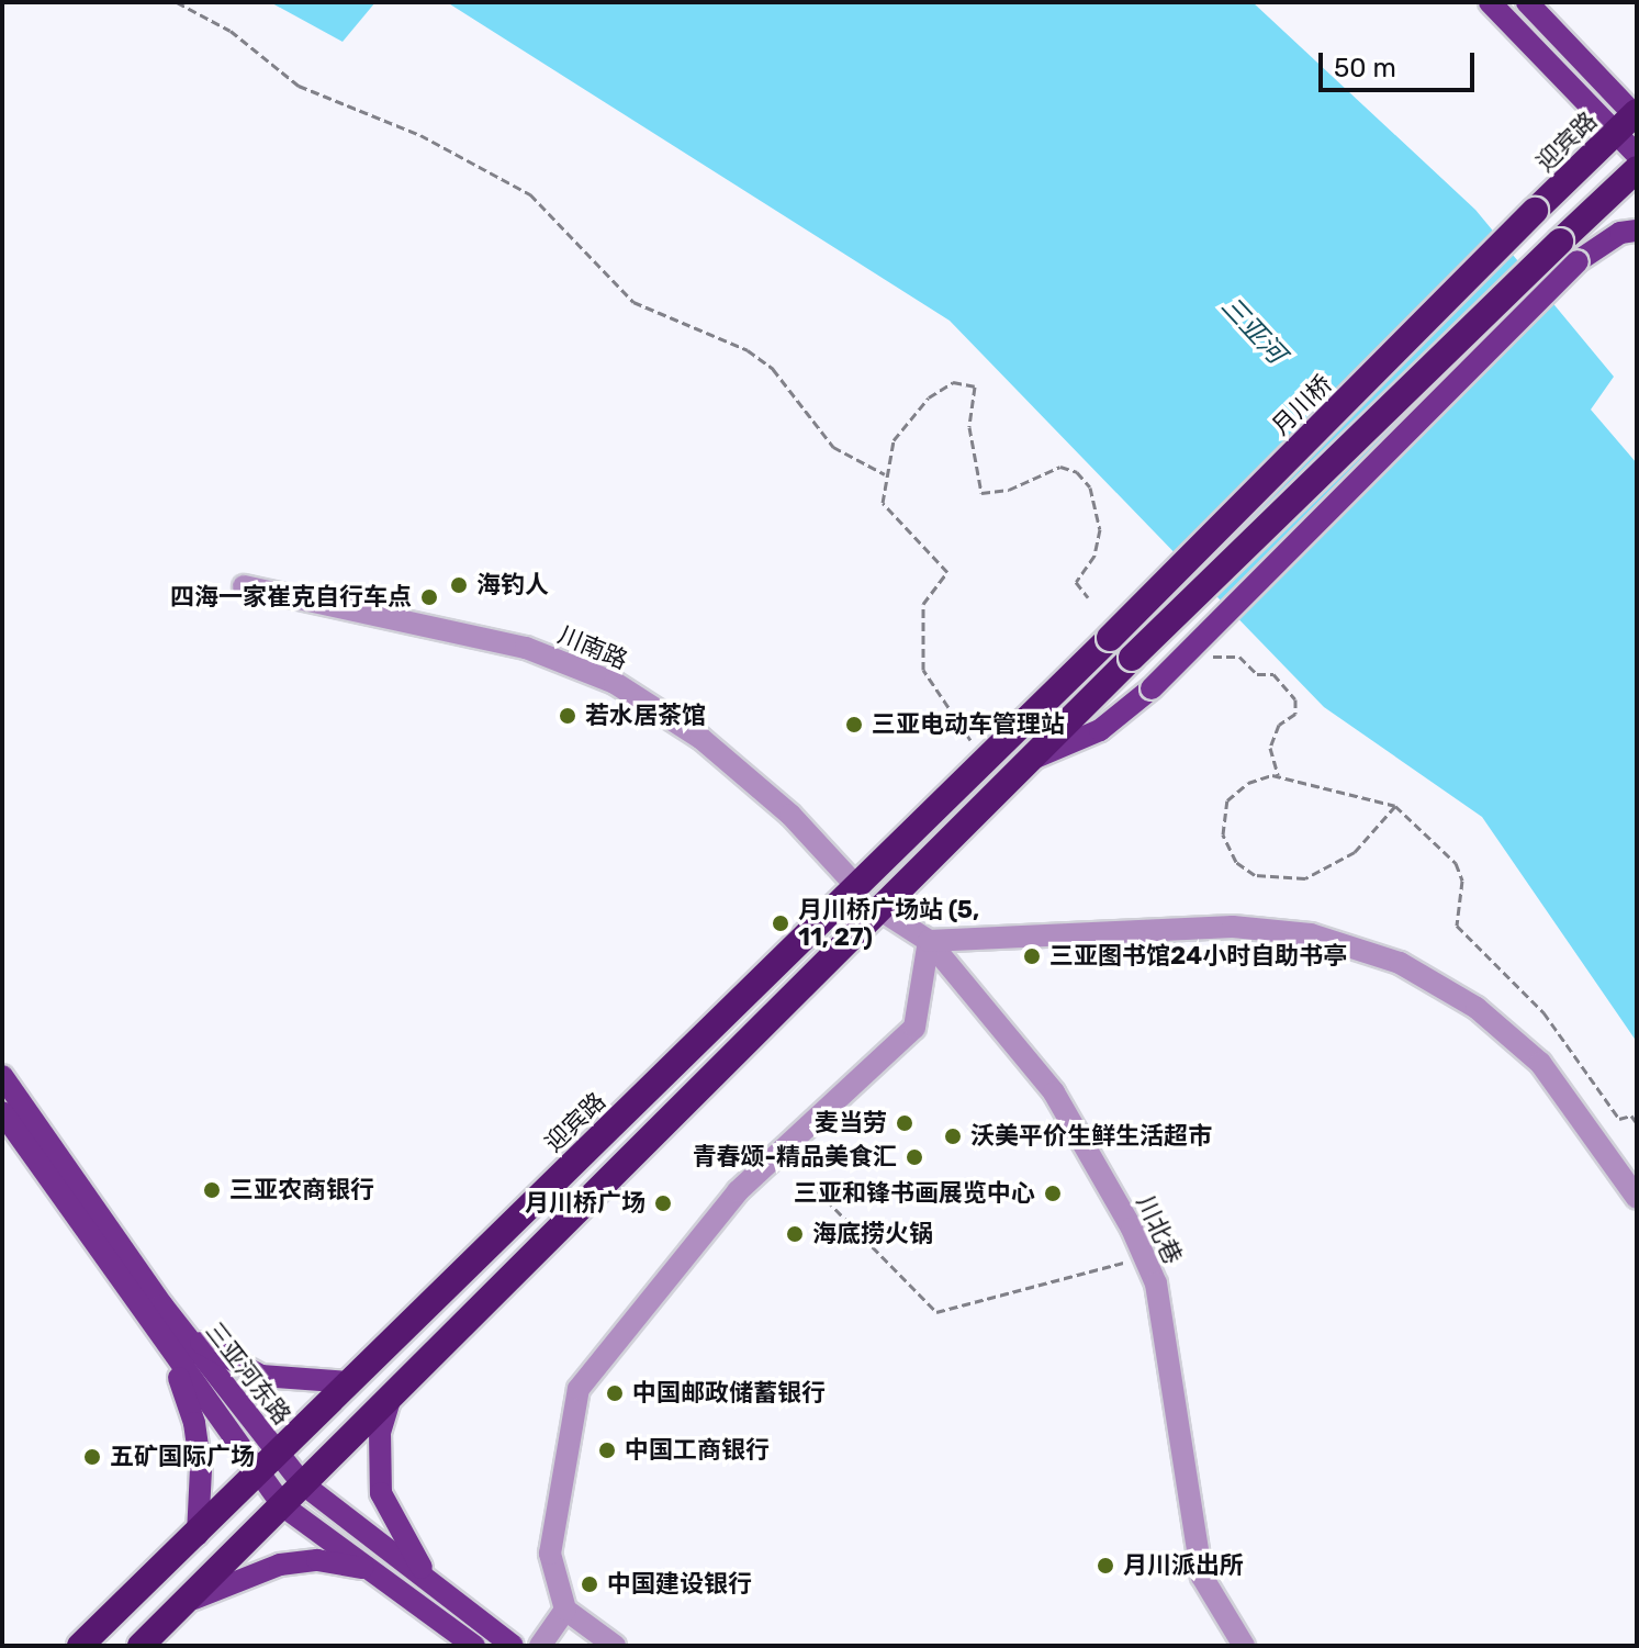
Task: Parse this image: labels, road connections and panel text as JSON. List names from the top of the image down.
{
  "streets": {
    "highway": ["迎宾路", "月川桥"],
    "main road": ["三亚河东路"],
    "street": ["川南路", "川北巷"]
  },
  "crossings": [
    ["迎宾路", "月川桥"],
    ["迎宾路", "川南路"],
    ["迎宾路", "三亚河东路"]
  ],
  "water": ["三亚河"],
  "places": [
    "海钓人",
    "四海一家崔克自行车点",
    "若水居茶馆",
    "三亚电动车管理站",
    "月川桥广场站 (5, 11, 27)",
    "三亚图书馆24小时自助书亭",
    "麦当劳",
    "沃美平价生鲜生活超市",
    "青春颂-精品美食汇",
    "三亚农商银行",
    "三亚和锋书画展览中心",
    "月川桥广场",
    "海底捞火锅",
    "中国邮政储蓄银行",
    "中国工商银行",
    "五矿国际广场",
    "月川派出所",
    "中国建设银行"
  ],
  "scale_bar": "50 m"
}
